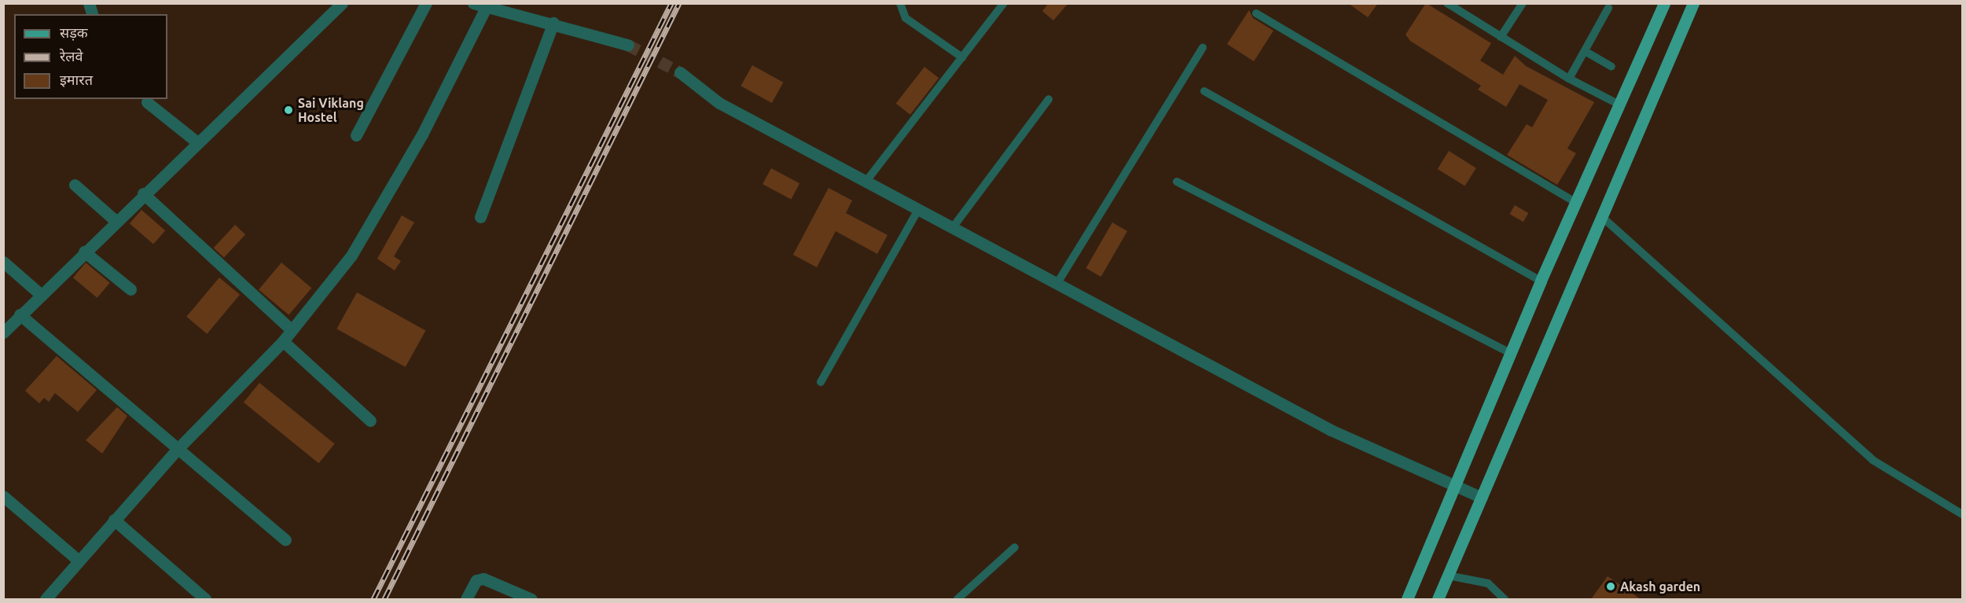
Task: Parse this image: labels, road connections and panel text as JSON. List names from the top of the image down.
{
  "places": ["Sai Viklang Hostel", "Akash garden"],
  "legend": ["सड़क", "रेलवे", "इमारत"]
}
